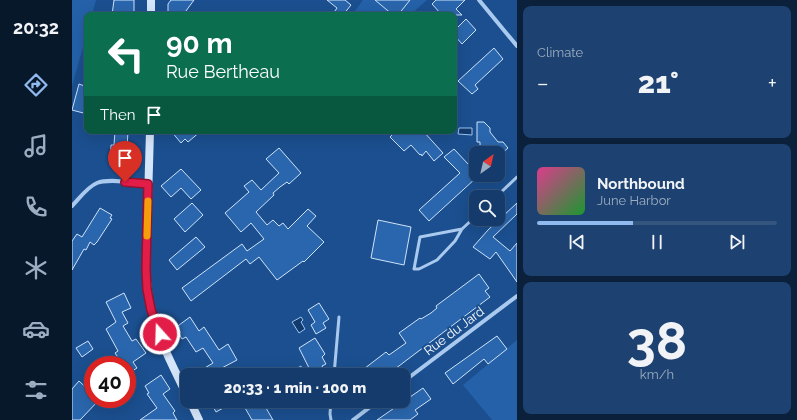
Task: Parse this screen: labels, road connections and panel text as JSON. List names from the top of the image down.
{
  "streets": {
    "street": ["Rue du Jard"]
  },
  "north": "top right",
  "page": {
    "tabs": "20:32",
    "tile": [
      "Climate",
      ["38", "km/h"]
    ],
    "turn": ["90 m", "Rue Bertheau"],
    "heat": ["−", "21°", "+"],
    "then": "Then",
    "song": ["Northbound", "June Harbor"],
    "limit": "40",
    "trip": "20:33 · 1 min · 100 m"
  }
}
